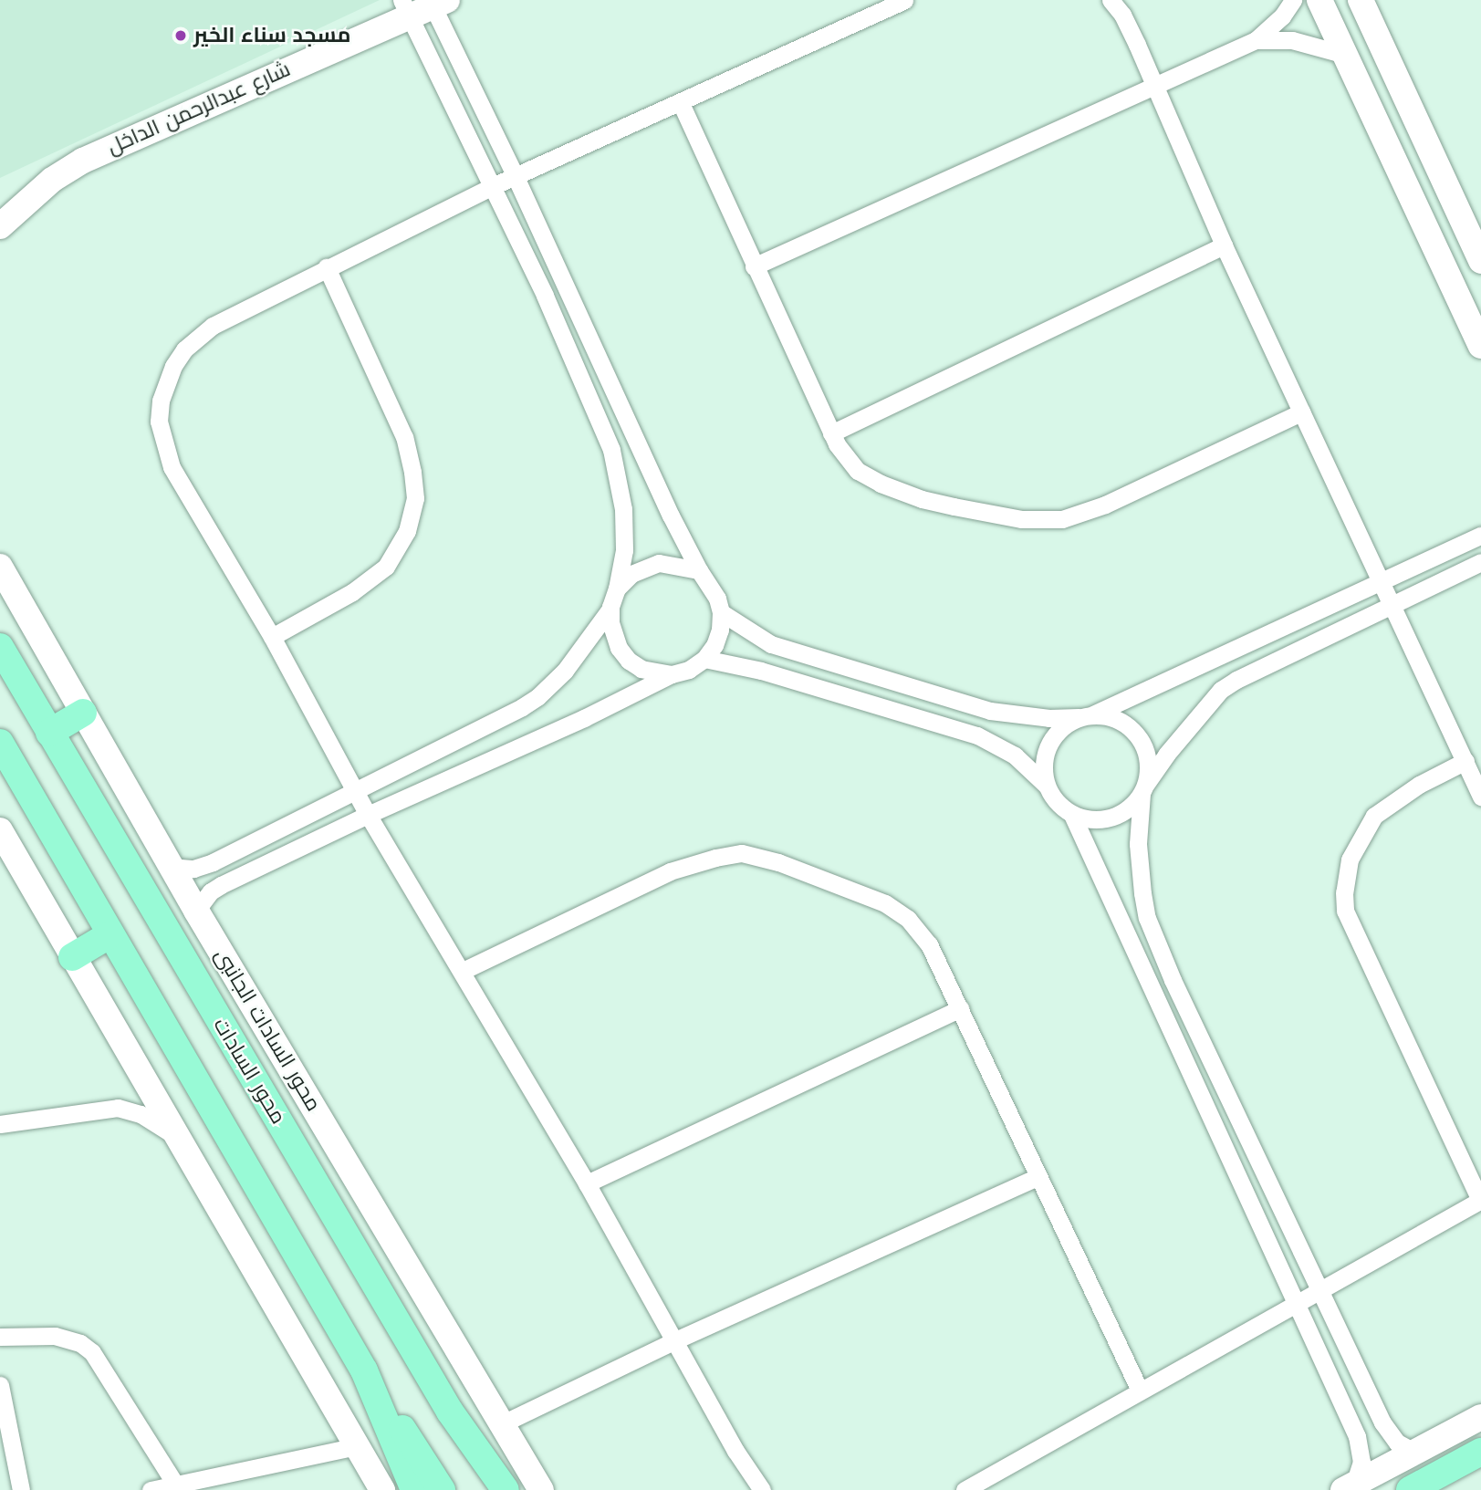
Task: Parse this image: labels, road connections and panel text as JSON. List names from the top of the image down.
{
  "streets": {
    "main road": ["محور السادات"],
    "street": ["شارع عبدالرحمن الداخل", "محور السادات الجانبى"]
  },
  "places": ["مسجد سناء الخير"]
}
